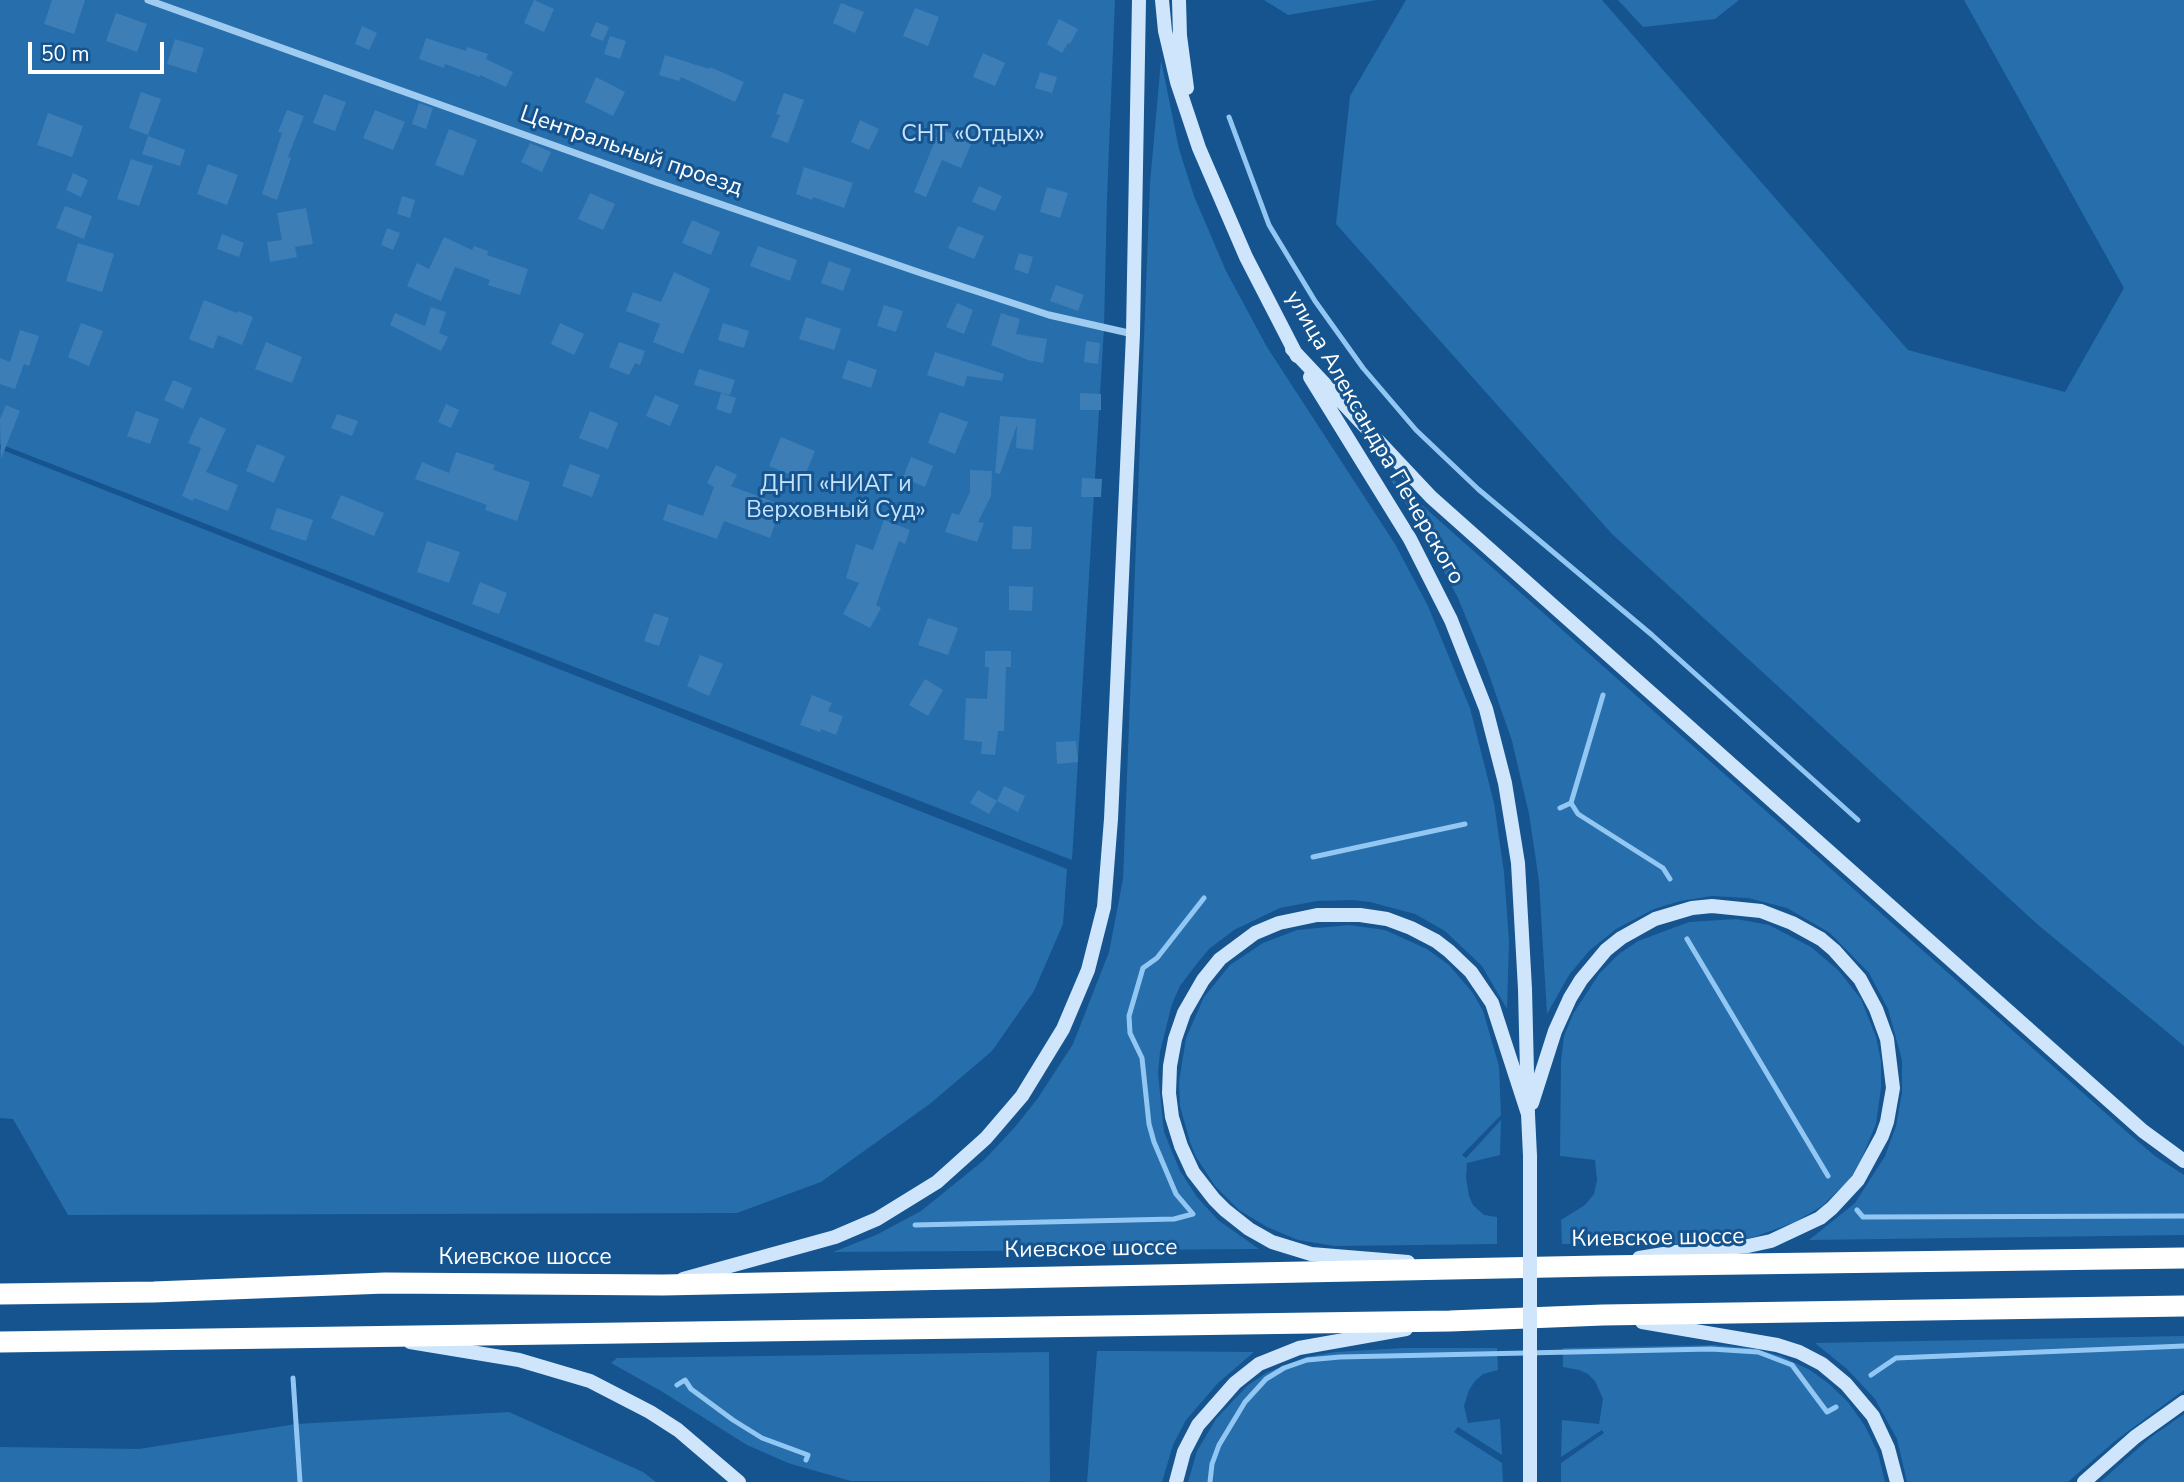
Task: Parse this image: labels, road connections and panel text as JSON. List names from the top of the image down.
{
  "streets": {
    "highway": ["Киевское шоссе"],
    "main road": ["улица Александра Печерского"],
    "street": ["Центральный проезд"]
  },
  "parks": ["СНТ «Отдых»", "ДНП «НИАТ и Верховный Суд»"],
  "scale_bar": "50 m"
}
